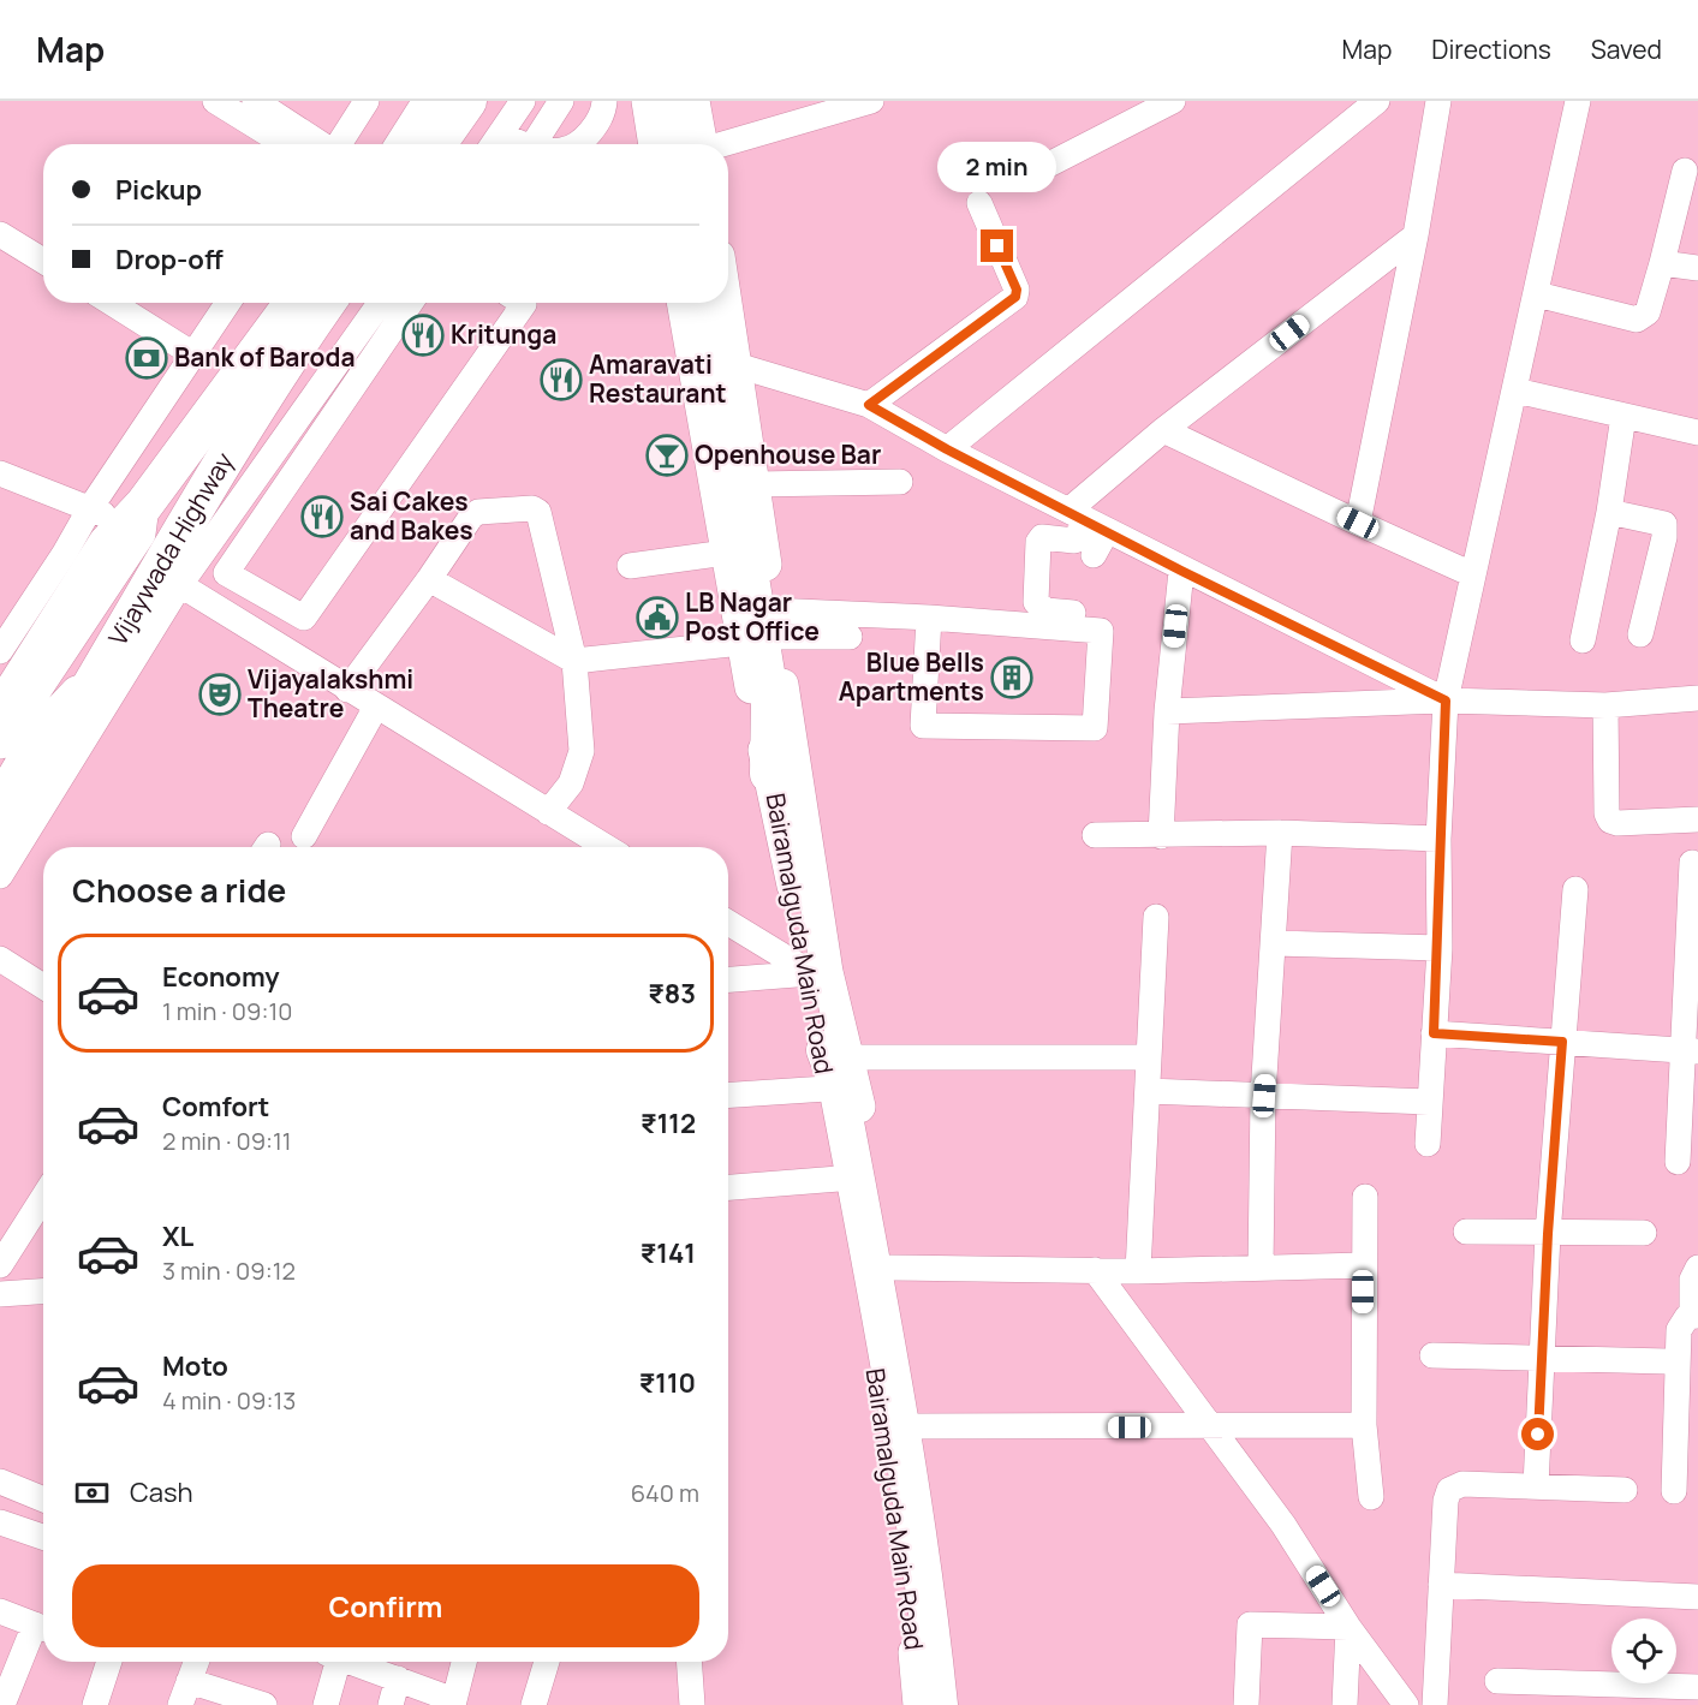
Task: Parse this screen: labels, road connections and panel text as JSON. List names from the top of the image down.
{
  "streets": {
    "highway": ["Vijaywada Highway"],
    "main road": ["Bairamalguda Main Road"]
  },
  "places": {
    "restaurant": ["Kritunga", "Amaravati Restaurant", "Sai Cakes and Bakes"],
    "bank": ["Bank of Baroda"],
    "bar": ["Openhouse Bar"],
    "public building": ["LB Nagar Post Office"],
    "building": ["Blue Bells Apartments"],
    "theatre": ["Vijayalakshmi Theatre"]
  },
  "page": {
    "header": "Map",
    "nav": ["Map", "Directions", "Saved"],
    "bubble": "2 min",
    "banner": ["Pickup", "Drop-off"],
    "heading": "Choose a ride",
    "list": [
      {
        "name": "Economy",
        "note": "1 min · 09:10",
        "value": "₹83"
      },
      {
        "name": "Comfort",
        "note": "2 min · 09:11",
        "value": "₹112"
      },
      {
        "name": "XL",
        "note": "3 min · 09:12",
        "value": "₹141"
      },
      {
        "name": "Moto",
        "note": "4 min · 09:13",
        "value": "₹110"
      }
    ],
    "pay": ["Cash", "640 m"],
    "buttons": "Confirm"
  }
}
